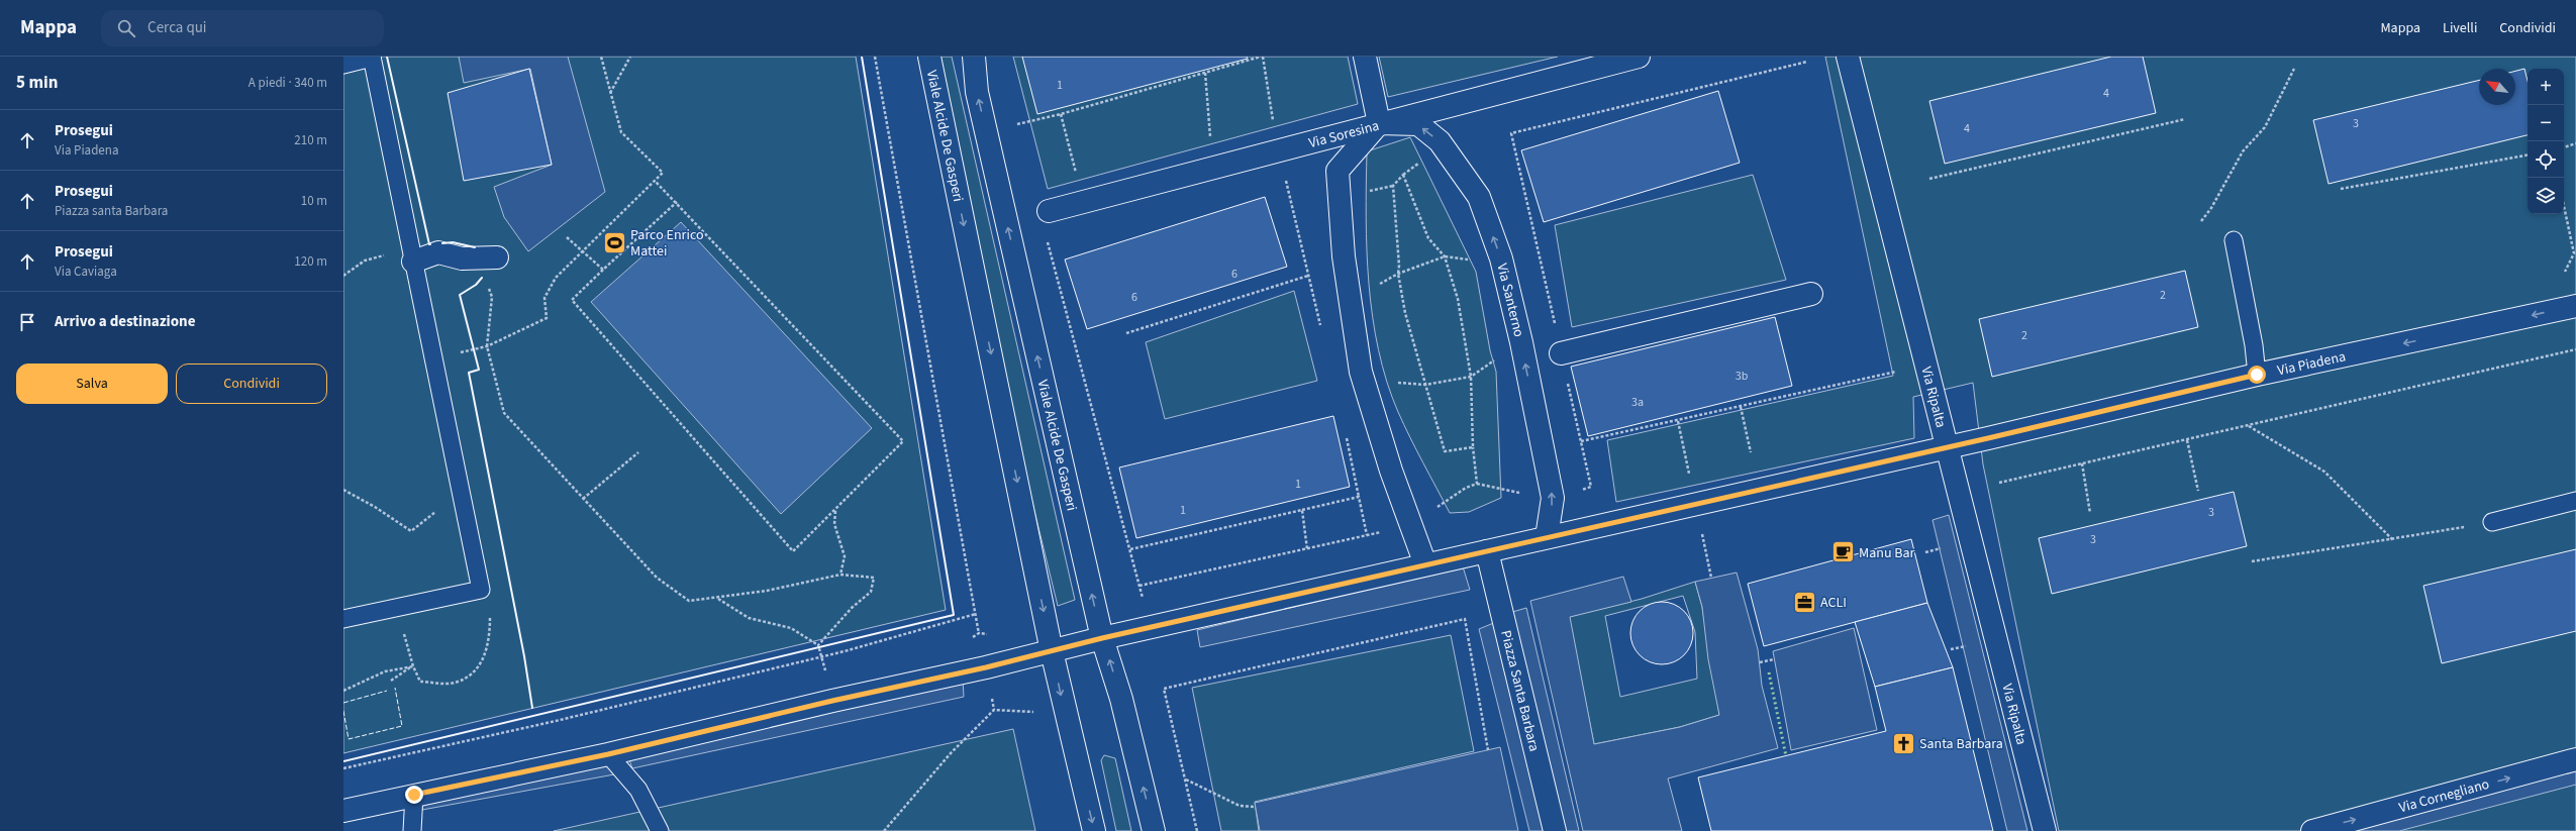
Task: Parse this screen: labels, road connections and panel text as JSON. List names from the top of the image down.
{
  "streets": {
    "street": [
      "Via Soresina",
      "Viale Alcide De Gasperi",
      "Via Santerno",
      "Via Piadena",
      "Via Ripalta",
      "Piazza Santa Barbara",
      "Via Cornegliano"
    ]
  },
  "crossings": [
    ["Via Soresina", "Via Santerno"],
    ["Viale Alcide De Gasperi", "Via Piadena"],
    ["Via Santerno", "Via Piadena"],
    ["Via Piadena", "Via Ripalta"],
    ["Via Piadena", "Piazza Santa Barbara"]
  ],
  "one_way": ["Via Cornegliano"],
  "places": {
    "sports": ["Parco Enrico Mattei"],
    "cafe": ["Manu Bar"],
    "office": ["ACLI"],
    "church": ["Santa Barbara"]
  },
  "house_numbers": [
    "1",
    "4",
    "3",
    "4",
    "6",
    "2",
    "6",
    "2",
    "3b",
    "3a",
    "1",
    "1",
    "3",
    "3"
  ],
  "north": "top left",
  "page": {
    "header": "Mappa",
    "search": "Cerca qui",
    "nav": ["Mappa", "Livelli", "Condividi"],
    "heading": ["5 min", "A piedi · 340 m"],
    "map_buttons": ["+", "−"],
    "list": [
      ["Prosegui", "Via Piadena", "210 m"],
      ["Prosegui", "Piazza santa Barbara", "10 m"],
      ["Prosegui", "Via Caviaga", "120 m"],
      "Arrivo a destinazione"
    ],
    "buttons": ["Salva", "Condividi"]
  }
}
